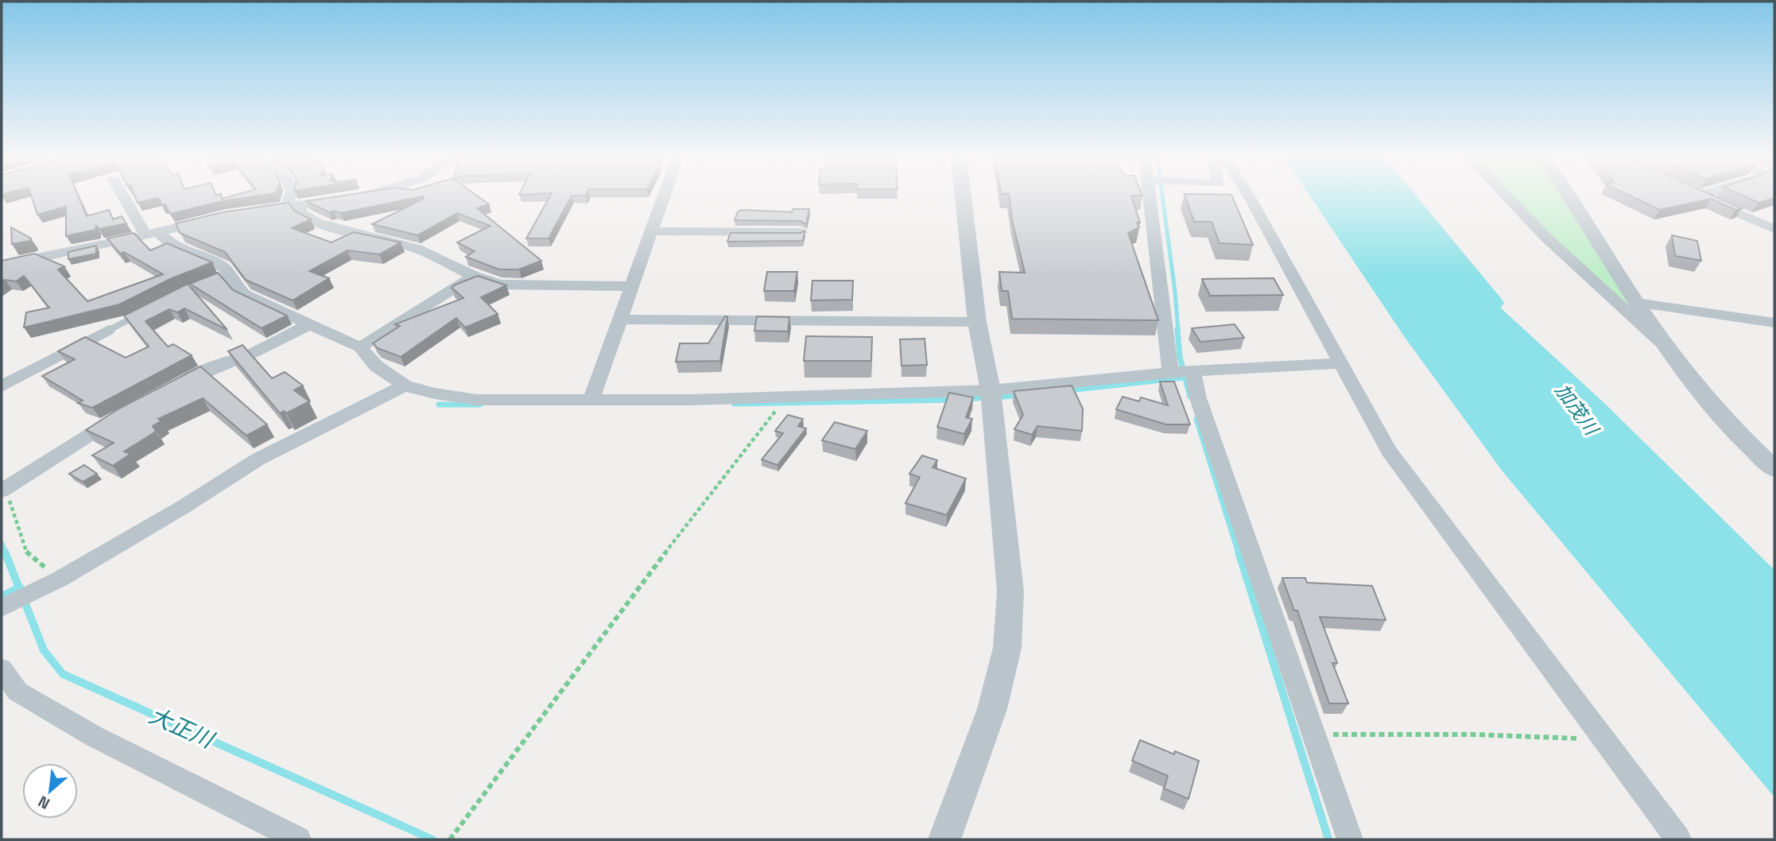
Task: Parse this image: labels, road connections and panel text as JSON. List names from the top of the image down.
{
  "water": ["加茂川", "大正川"],
  "north": "bottom left"
}
